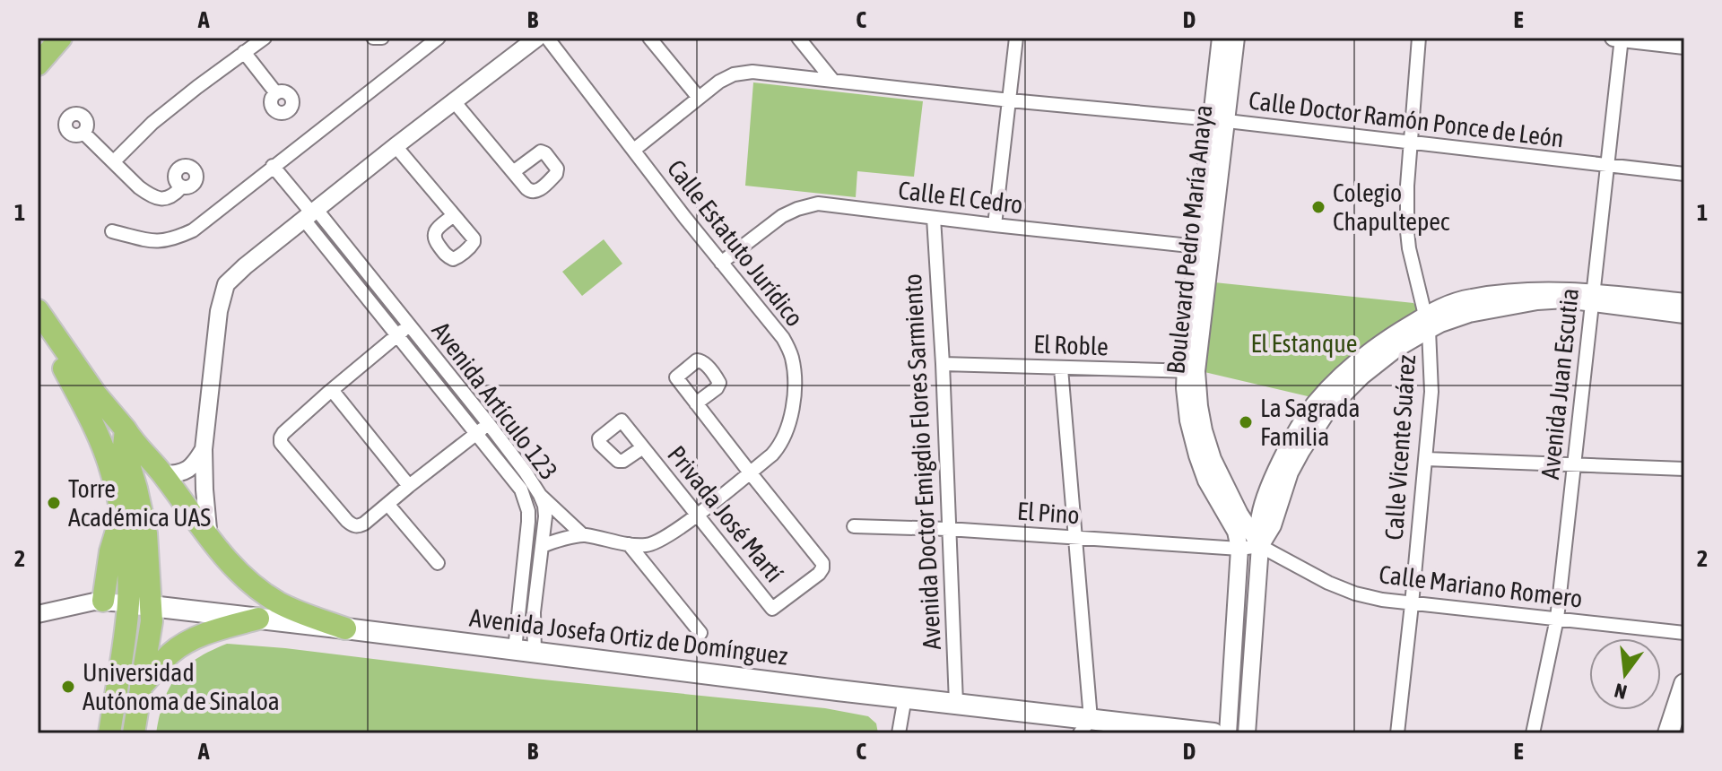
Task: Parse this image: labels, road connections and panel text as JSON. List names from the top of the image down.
{
  "streets": {
    "main road": ["Avenida Josefa Ortiz de Domínguez"],
    "street": [
      "Calle Doctor Ramón Ponce de León",
      "Calle El Cedro",
      "Boulevard Pedro María Anaya",
      "Calle Estatuto Jurídico",
      "El Roble",
      "Avenida Juan Escutia",
      "Avenida Artículo 123",
      "Calle Vicente Suárez",
      "Avenida Doctor Emigdio Flores Sarmiento",
      "El Pino",
      "Privada José Martí",
      "Calle Mariano Romero"
    ]
  },
  "crossings": [
    ["Calle Doctor Ramón Ponce de León", "Boulevard Pedro María Anaya"],
    ["Calle Doctor Ramón Ponce de León", "Calle Estatuto Jurídico"],
    ["Calle Doctor Ramón Ponce de León", "Avenida Juan Escutia"],
    ["Calle Doctor Ramón Ponce de León", "Calle Vicente Suárez"],
    ["Calle El Cedro", "Boulevard Pedro María Anaya"],
    ["Calle El Cedro", "Calle Estatuto Jurídico"],
    ["Calle El Cedro", "Avenida Doctor Emigdio Flores Sarmiento"],
    ["Boulevard Pedro María Anaya", "El Roble"],
    ["Boulevard Pedro María Anaya", "El Pino"],
    ["Boulevard Pedro María Anaya", "Calle Mariano Romero"],
    ["Calle Estatuto Jurídico", "Privada José Martí"],
    ["El Roble", "Avenida Doctor Emigdio Flores Sarmiento"],
    ["Avenida Juan Escutia", "Calle Mariano Romero"],
    ["Avenida Artículo 123", "Avenida Josefa Ortiz de Domínguez"],
    ["Calle Vicente Suárez", "Calle Mariano Romero"],
    ["Avenida Doctor Emigdio Flores Sarmiento", "El Pino"],
    ["Avenida Doctor Emigdio Flores Sarmiento", "Avenida Josefa Ortiz de Domínguez"]
  ],
  "parks": ["El Estanque"],
  "places": [
    "Colegio Chapultepec",
    "La Sagrada Familia",
    "Torre Académica UAS",
    "Universidad Autónoma de Sinaloa"
  ],
  "north": "bottom",
  "grid": {
    "columns": [
      "A",
      "B",
      "C",
      "D",
      "E"
    ],
    "rows": ["1", "2"]
  }
}
